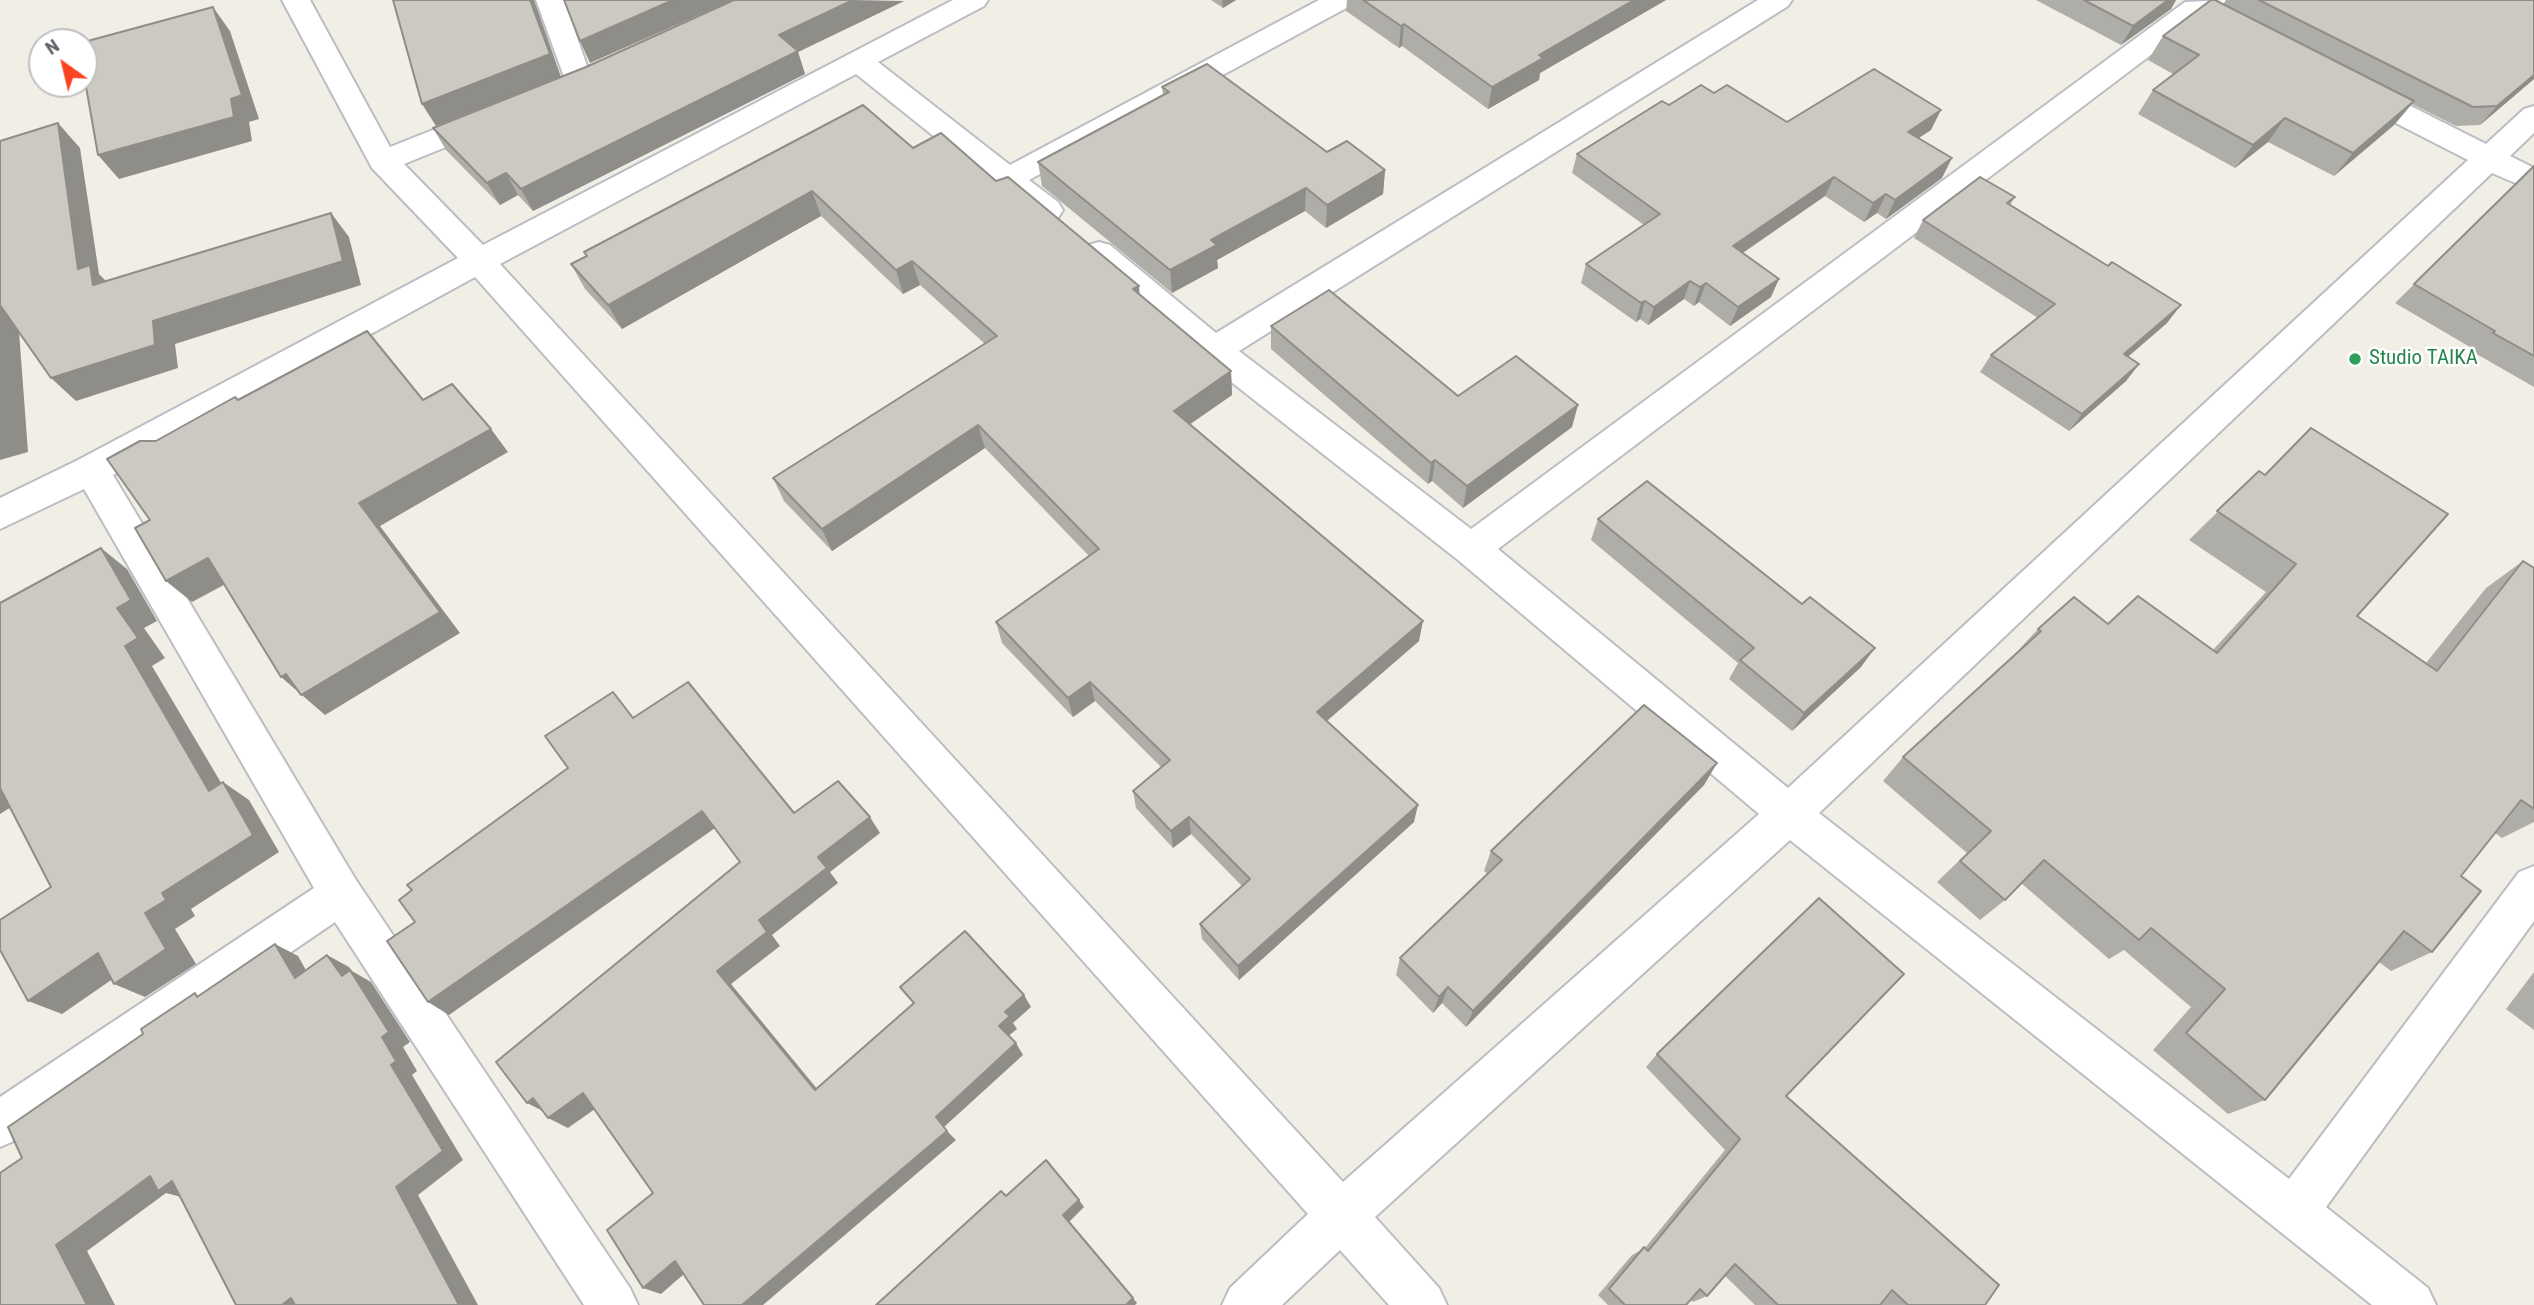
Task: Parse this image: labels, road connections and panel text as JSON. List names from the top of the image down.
{
  "places": ["Studio TAIKA"],
  "north": "top left"
}
